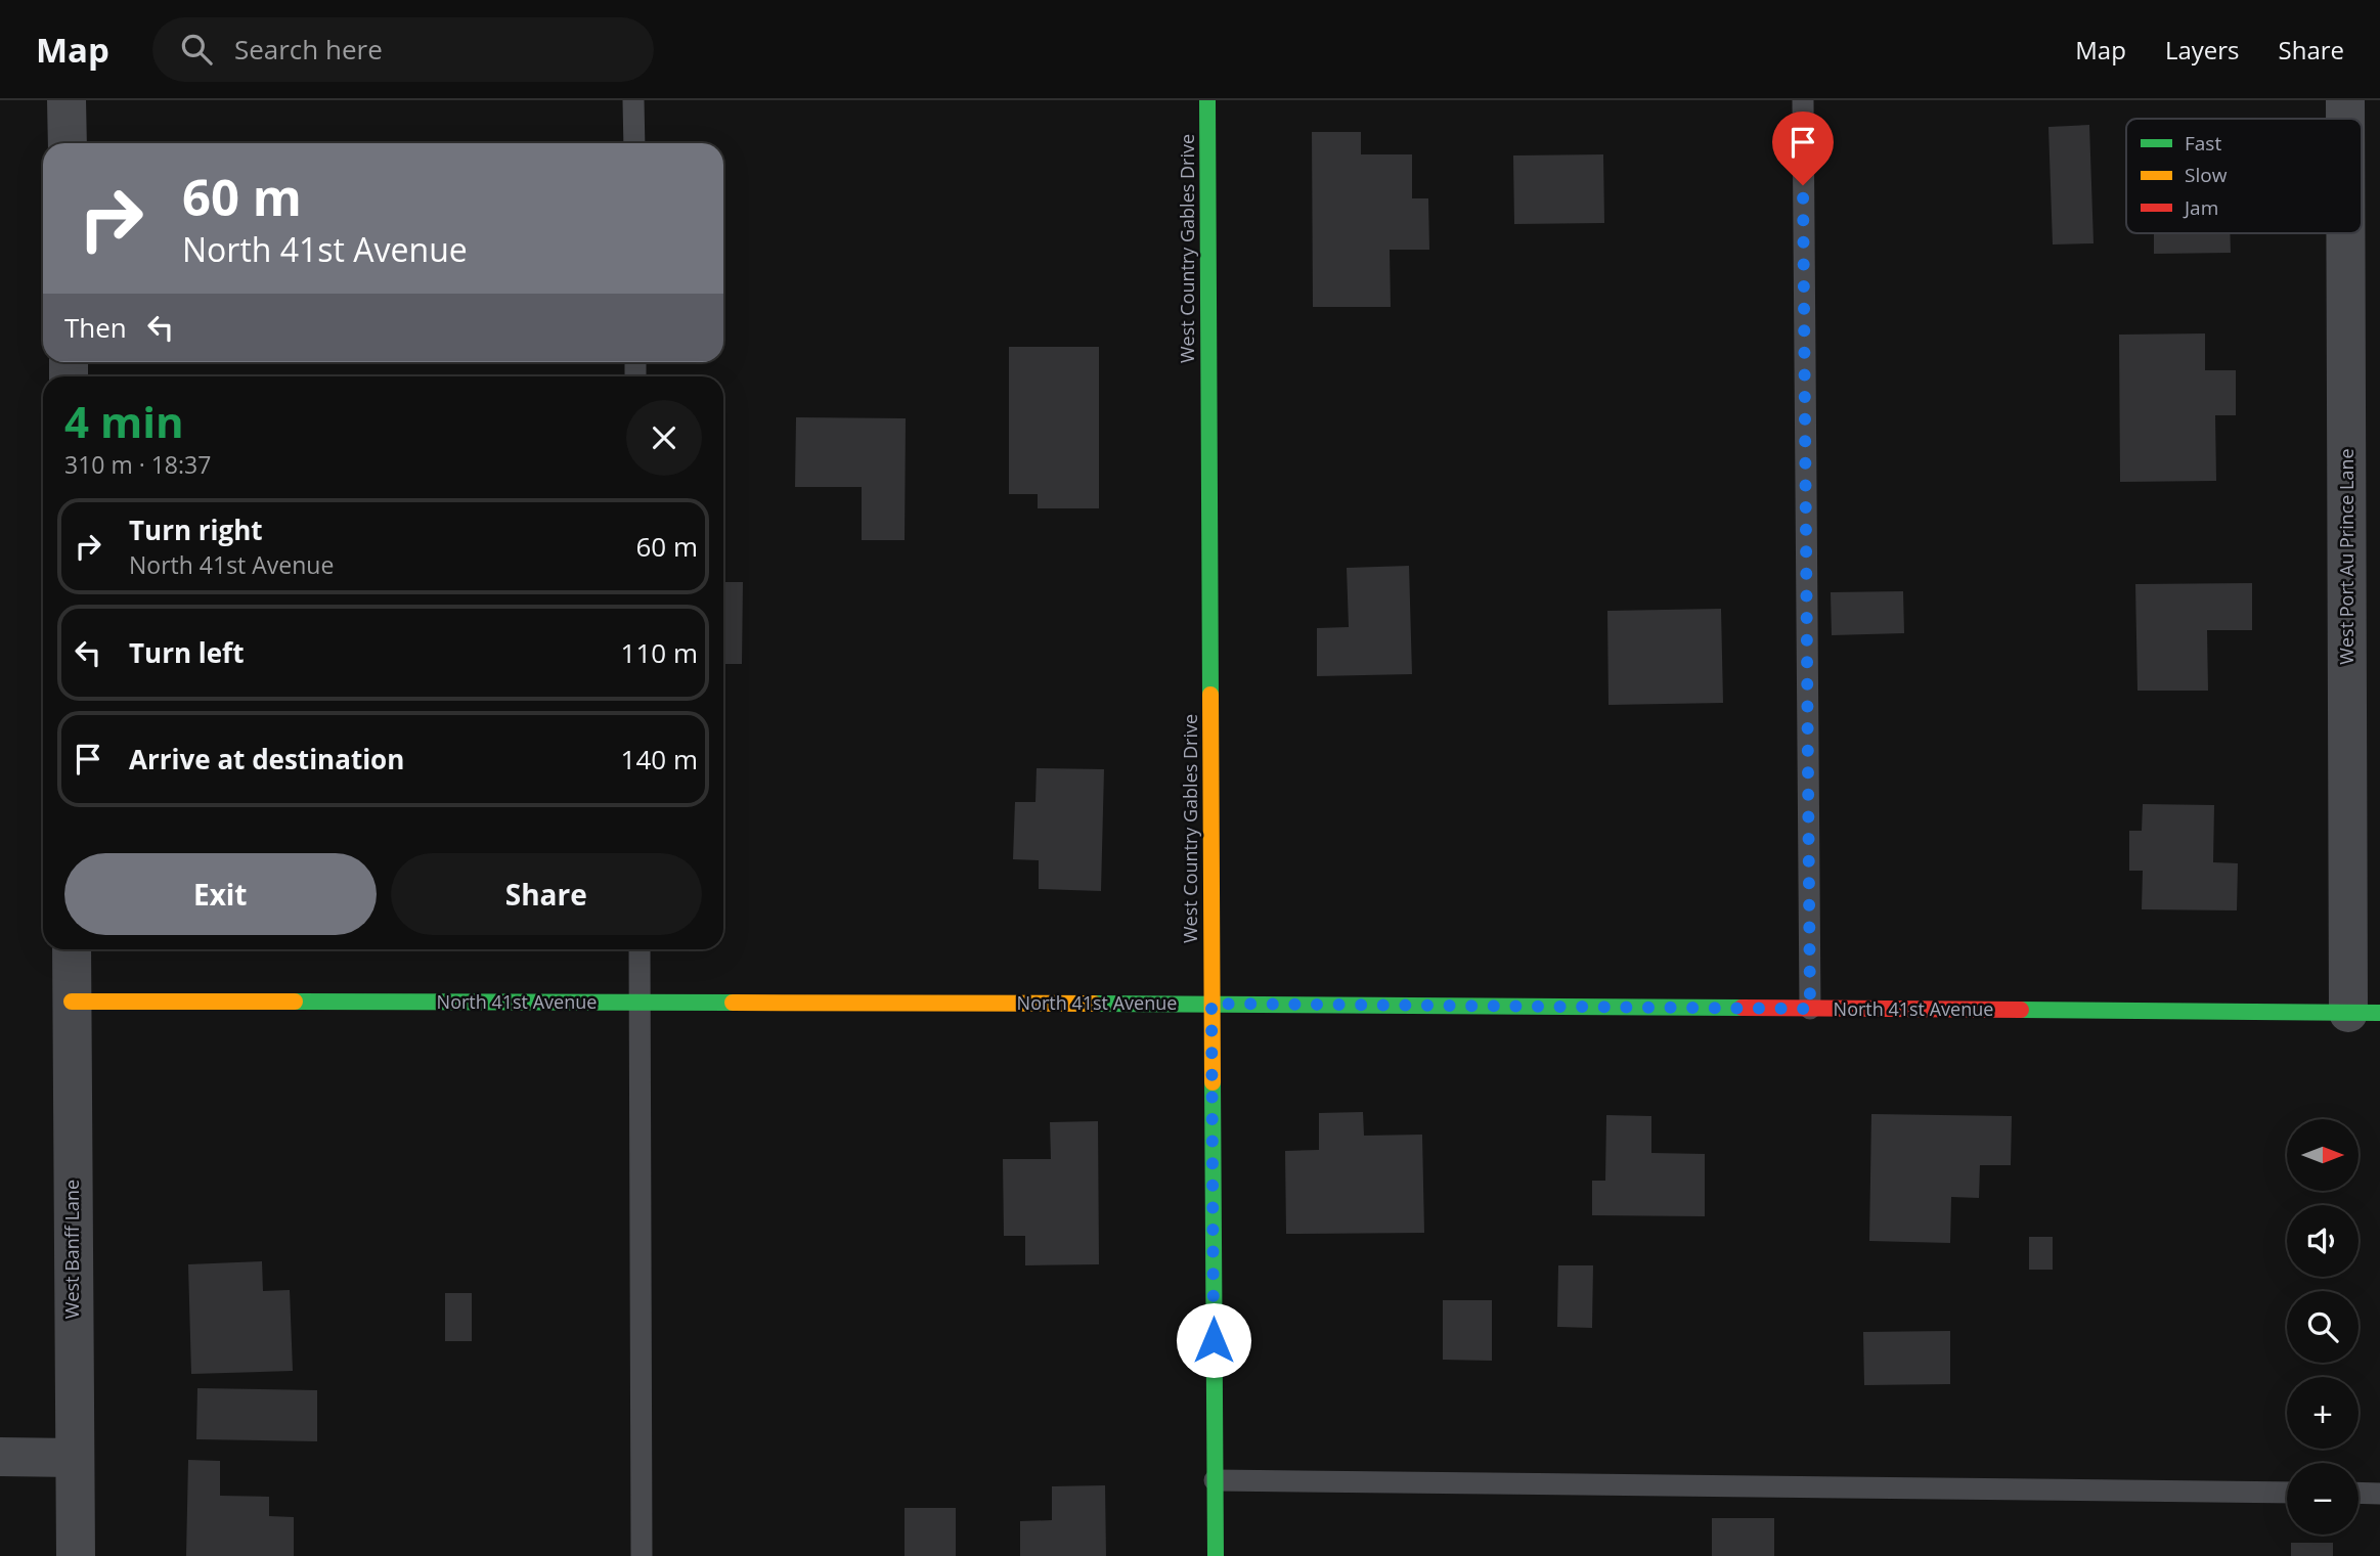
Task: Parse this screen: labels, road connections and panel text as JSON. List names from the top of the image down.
{
  "streets": {
    "street": [
      "West Country Gables Drive",
      "West Port Au Prince Lane",
      "North 41st Avenue",
      "West Banff Lane"
    ]
  },
  "crossings": [
    ["West Country Gables Drive", "North 41st Avenue"],
    ["West Port Au Prince Lane", "North 41st Avenue"],
    ["North 41st Avenue", "West Banff Lane"]
  ],
  "legend": ["Fast", "Slow", "Jam"],
  "north": "right",
  "page": {
    "header": "Map",
    "search": "Search here",
    "nav": ["Map", "Layers", "Share"],
    "turn": ["60 m", "North 41st Avenue"],
    "then": "Then",
    "heading": ["4 min", "310 m · 18:37"],
    "list": [
      {
        "name": "Turn right",
        "note": "North 41st Avenue",
        "value": "60 m"
      },
      {
        "name": "Turn left",
        "value": "110 m"
      },
      {
        "name": "Arrive at destination",
        "value": "140 m"
      }
    ],
    "buttons": ["Exit", "Share"],
    "map_buttons": ["+", "−"]
  }
}
